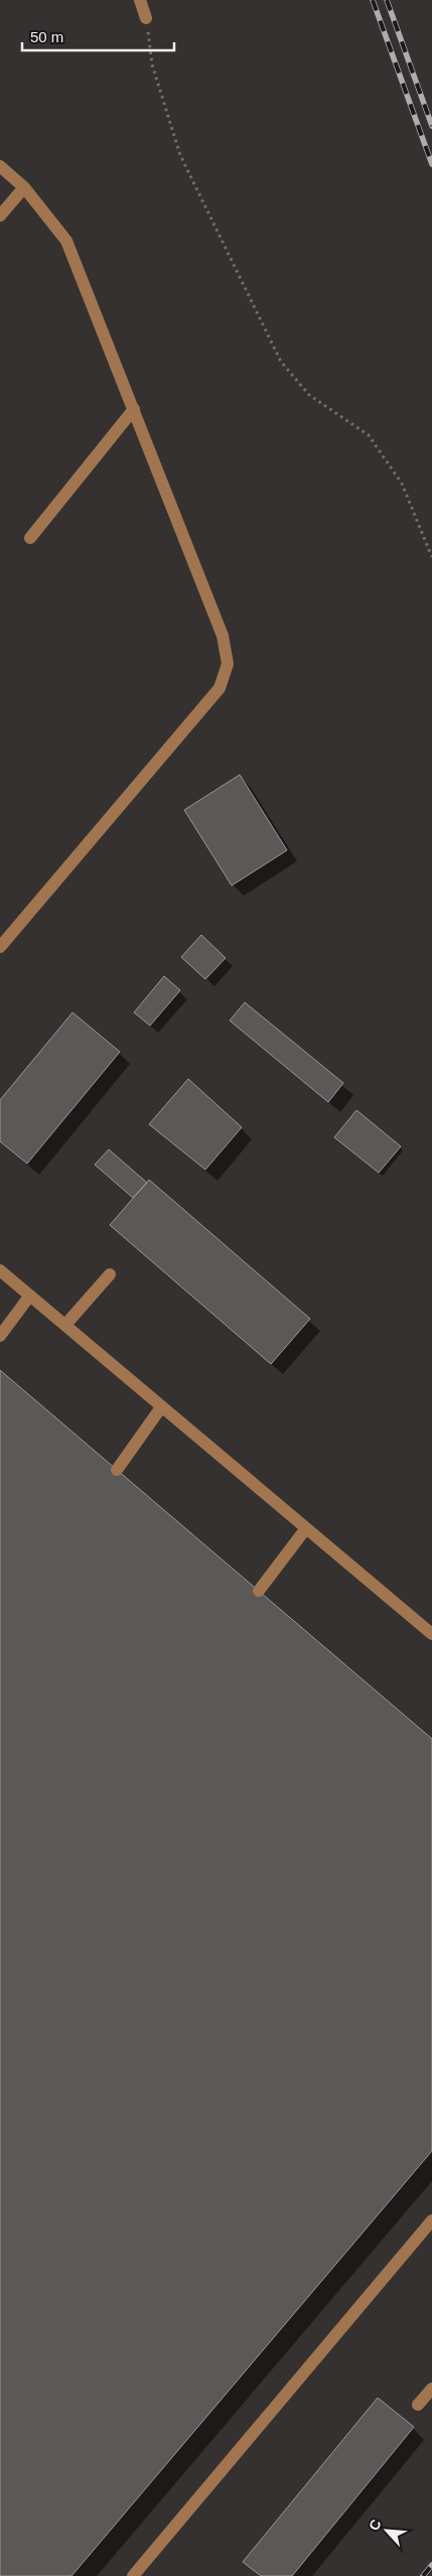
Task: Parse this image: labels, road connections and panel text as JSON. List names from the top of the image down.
{
  "scale_bar": "50 m",
  "north": "top left"
}
